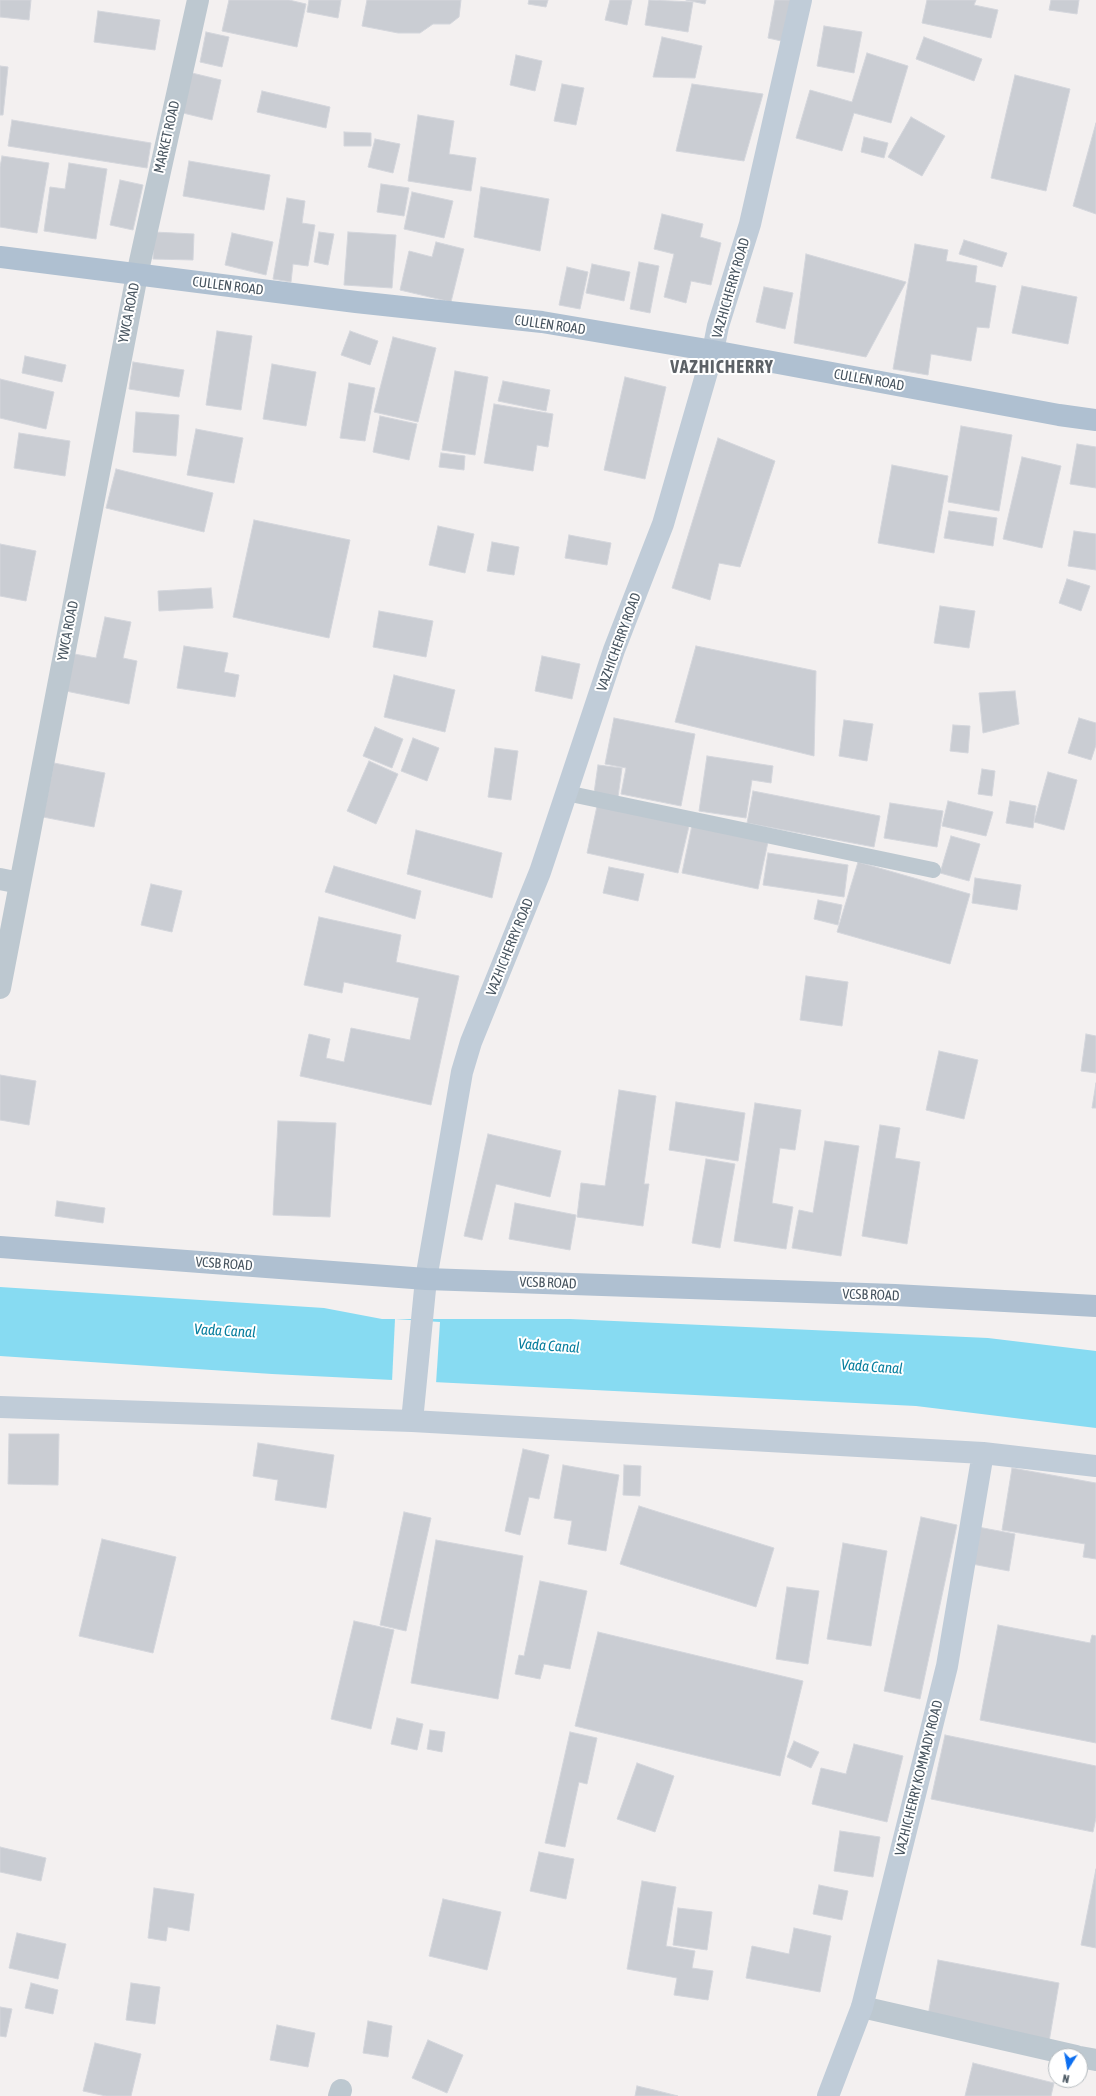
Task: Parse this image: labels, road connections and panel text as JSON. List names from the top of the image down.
{
  "streets": {
    "main road": [
      "CULLEN ROAD",
      "VAZHICHERRY ROAD",
      "VCSB ROAD",
      "VAZHICHERRY KOMMADY ROAD"
    ],
    "street": ["MARKET ROAD", "YWCA ROAD"]
  },
  "crossings": [
    ["MARKET ROAD", "CULLEN ROAD"],
    ["MARKET ROAD", "YWCA ROAD"],
    ["CULLEN ROAD", "VAZHICHERRY ROAD"],
    ["CULLEN ROAD", "YWCA ROAD"],
    ["VAZHICHERRY ROAD", "VCSB ROAD"]
  ],
  "districts": ["VAZHICHERRY"],
  "water": ["Vada Canal"],
  "north": "bottom"
}
